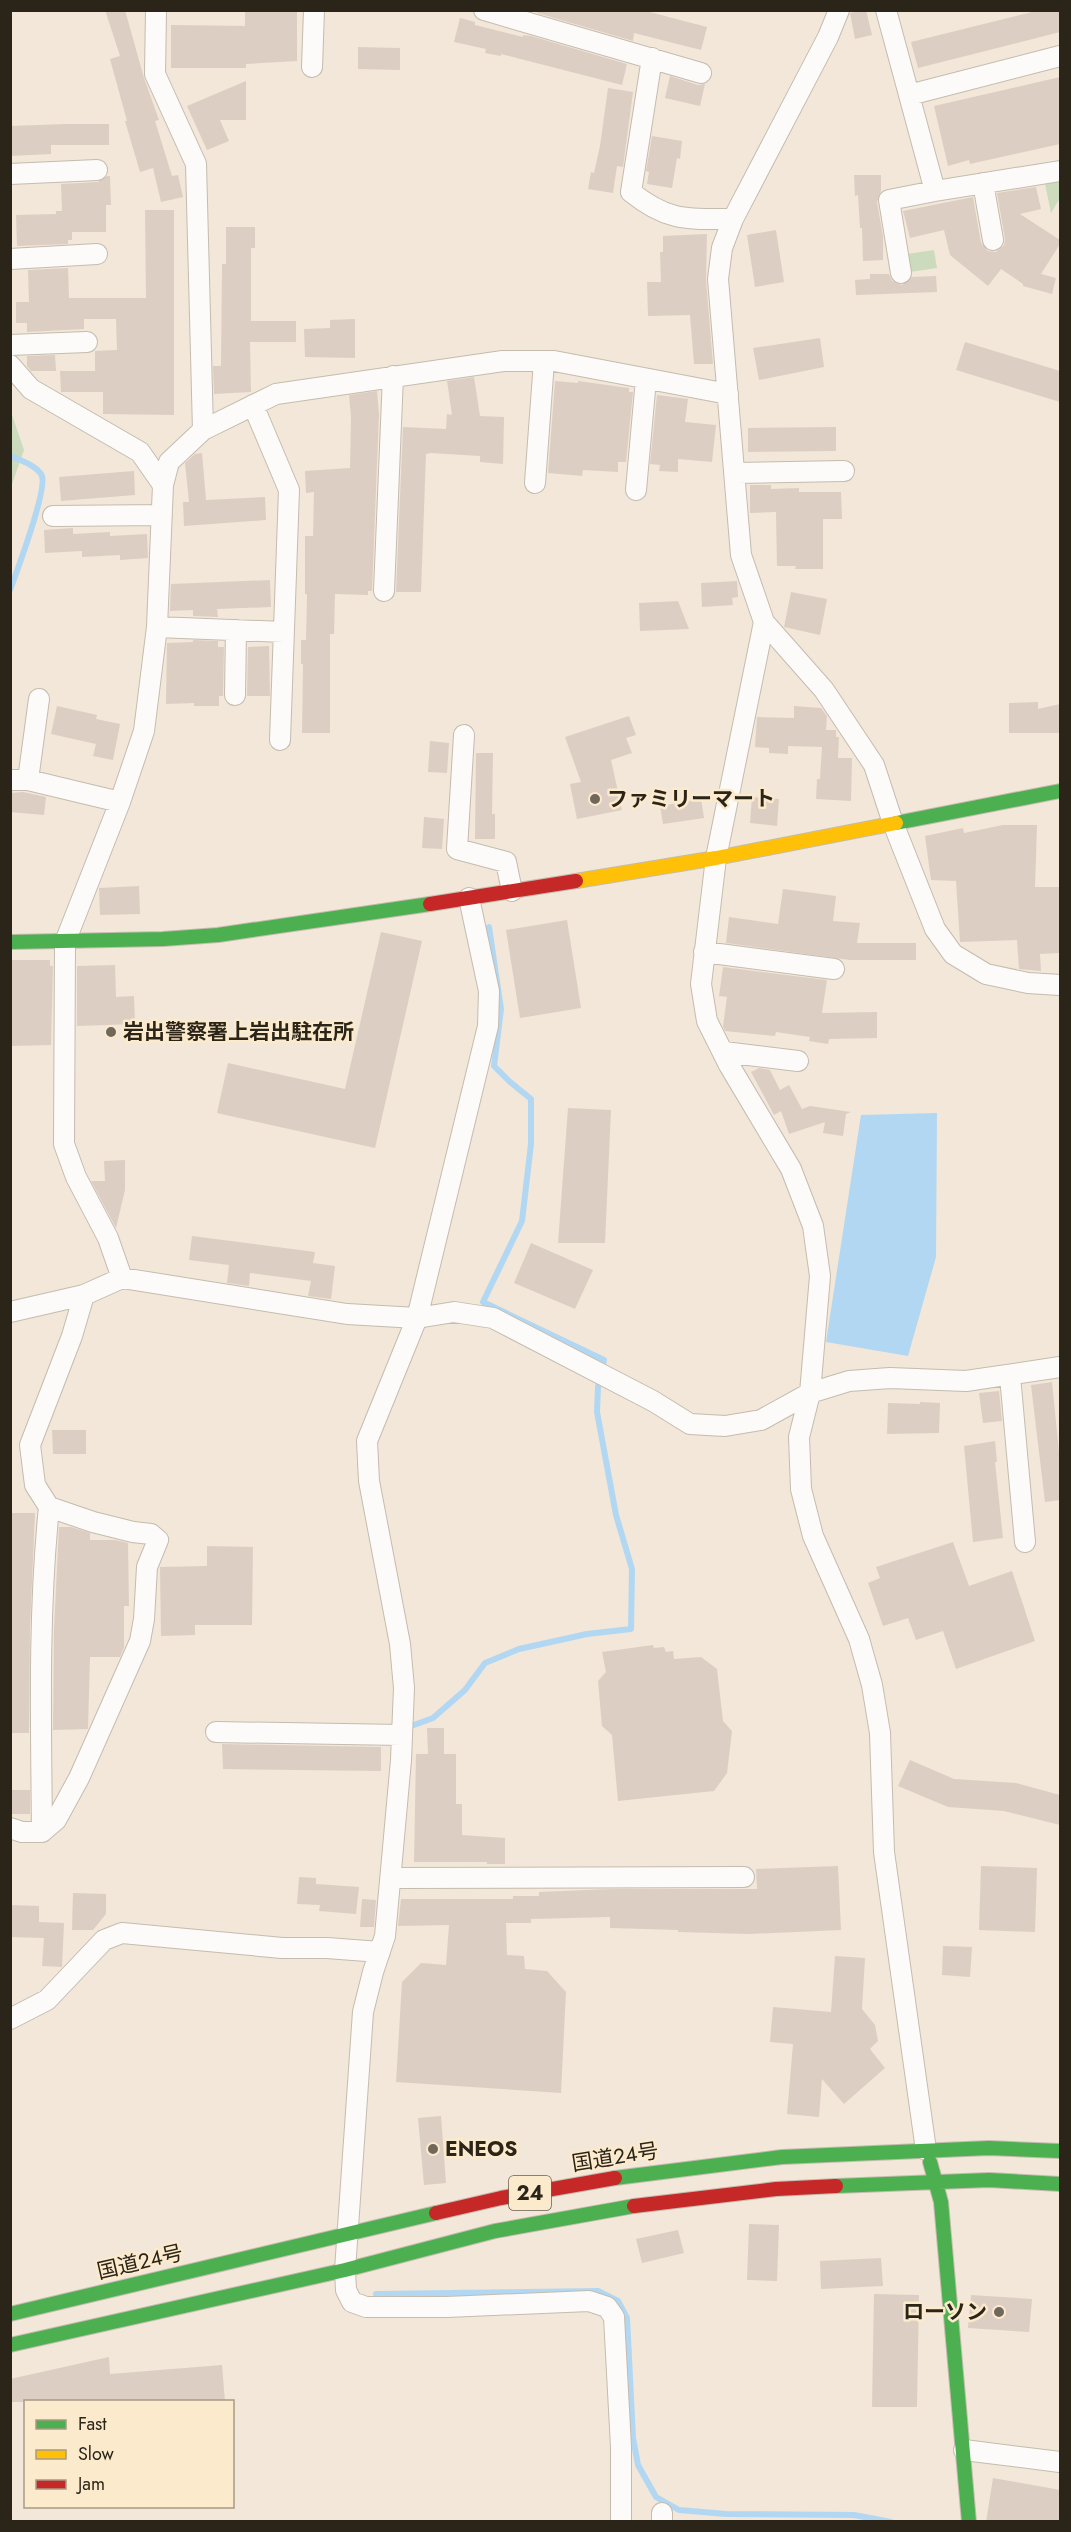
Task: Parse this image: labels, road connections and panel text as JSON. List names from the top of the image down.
{
  "streets": {
    "main road": ["国道24号", "24"]
  },
  "places": [
    "ファミリーマート",
    "岩出警察署上岩出駐在所",
    "ENEOS",
    "ローソン"
  ],
  "legend": ["Fast", "Slow", "Jam"]
}
